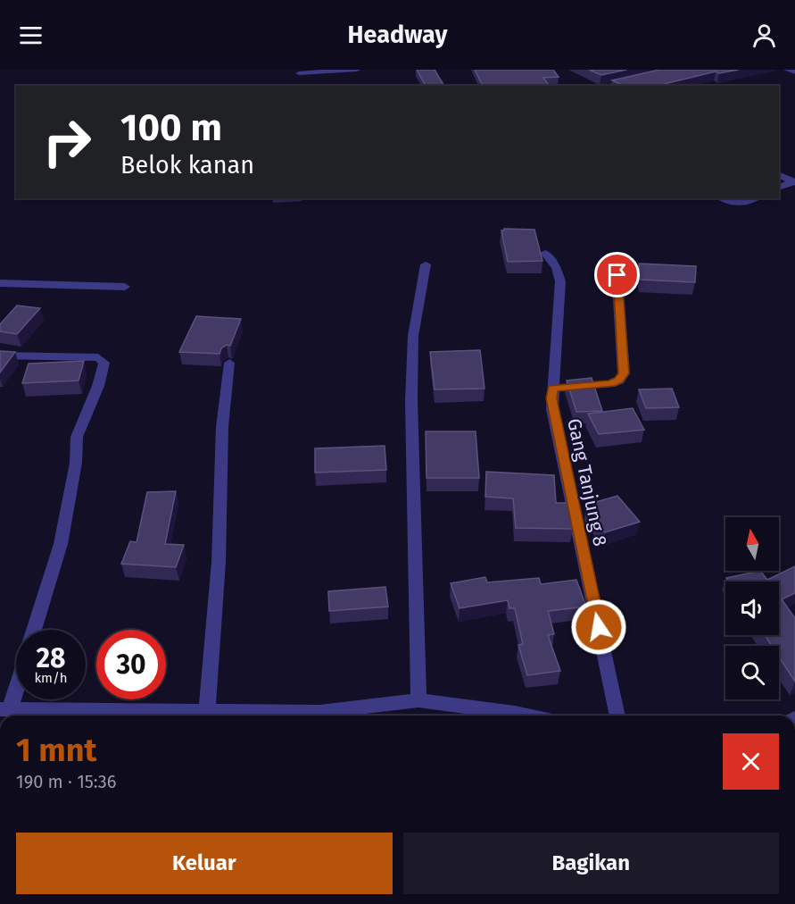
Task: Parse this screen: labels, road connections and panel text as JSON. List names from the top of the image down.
{
  "streets": {
    "street": ["Gang Tanjung 8"]
  },
  "north": "top",
  "page": {
    "header": "Headway",
    "turn": ["100 m", "Belok kanan"],
    "speed": "28 km/h",
    "limit": "30",
    "heading": ["1 mnt", "190 m · 15:36"],
    "buttons": ["Keluar", "Bagikan"]
  }
}
